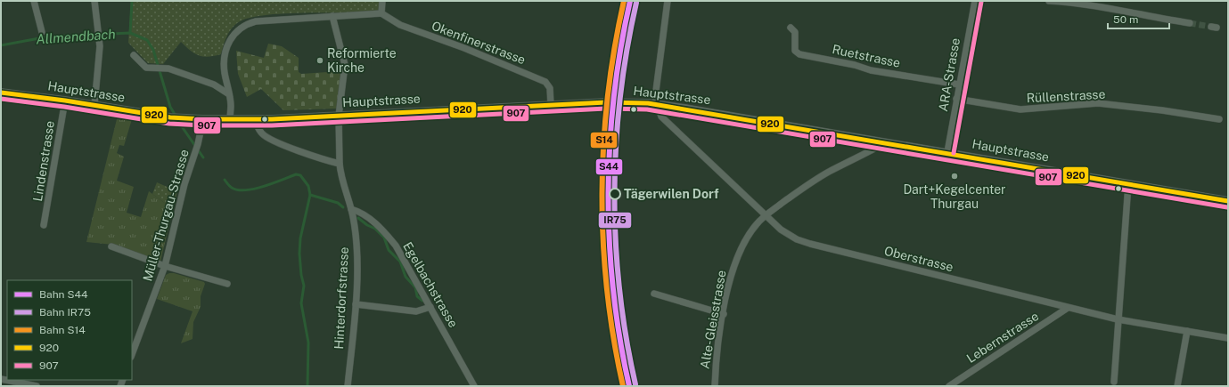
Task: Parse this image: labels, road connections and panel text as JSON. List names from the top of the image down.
{
  "streets": {
    "street": [
      "Okenfinerstrasse",
      "Ruetstrasse",
      "ARA-Strasse",
      "Hauptstrasse",
      "Rüllenstrasse",
      "Lindenstrasse",
      "Müller-Thurgau-Strasse",
      "Oberstrasse",
      "Egelbachstrasse",
      "Hinterdorfstrasse",
      "Alte-Gleisstrasse",
      "Lebernstrasse"
    ]
  },
  "crossings": [
    ["Okenfinerstrasse", "Hauptstrasse"],
    ["Ruetstrasse", "ARA-Strasse"],
    ["ARA-Strasse", "Hauptstrasse"],
    ["ARA-Strasse", "Rüllenstrasse"],
    ["Hauptstrasse", "Lindenstrasse"],
    ["Hauptstrasse", "Müller-Thurgau-Strasse"],
    ["Hauptstrasse", "Oberstrasse"],
    ["Hauptstrasse", "Hinterdorfstrasse"],
    ["Hauptstrasse", "Alte-Gleisstrasse"],
    ["Oberstrasse", "Alte-Gleisstrasse"],
    ["Oberstrasse", "Lebernstrasse"],
    ["Egelbachstrasse", "Hinterdorfstrasse"]
  ],
  "water": ["Allmendbach"],
  "places": ["Reformierte Kirche", "Dart+Kegelcenter Thurgau", "Tägerwilen Dorf"],
  "lines": [
    "rail line S44",
    "rail line S14",
    "transit line 907",
    "rail line IR75",
    "transit line 920"
  ],
  "legend": [
    "Bahn S44",
    "Bahn IR75",
    "Bahn S14",
    "920",
    "907"
  ],
  "scale_bar": "50 m"
}
